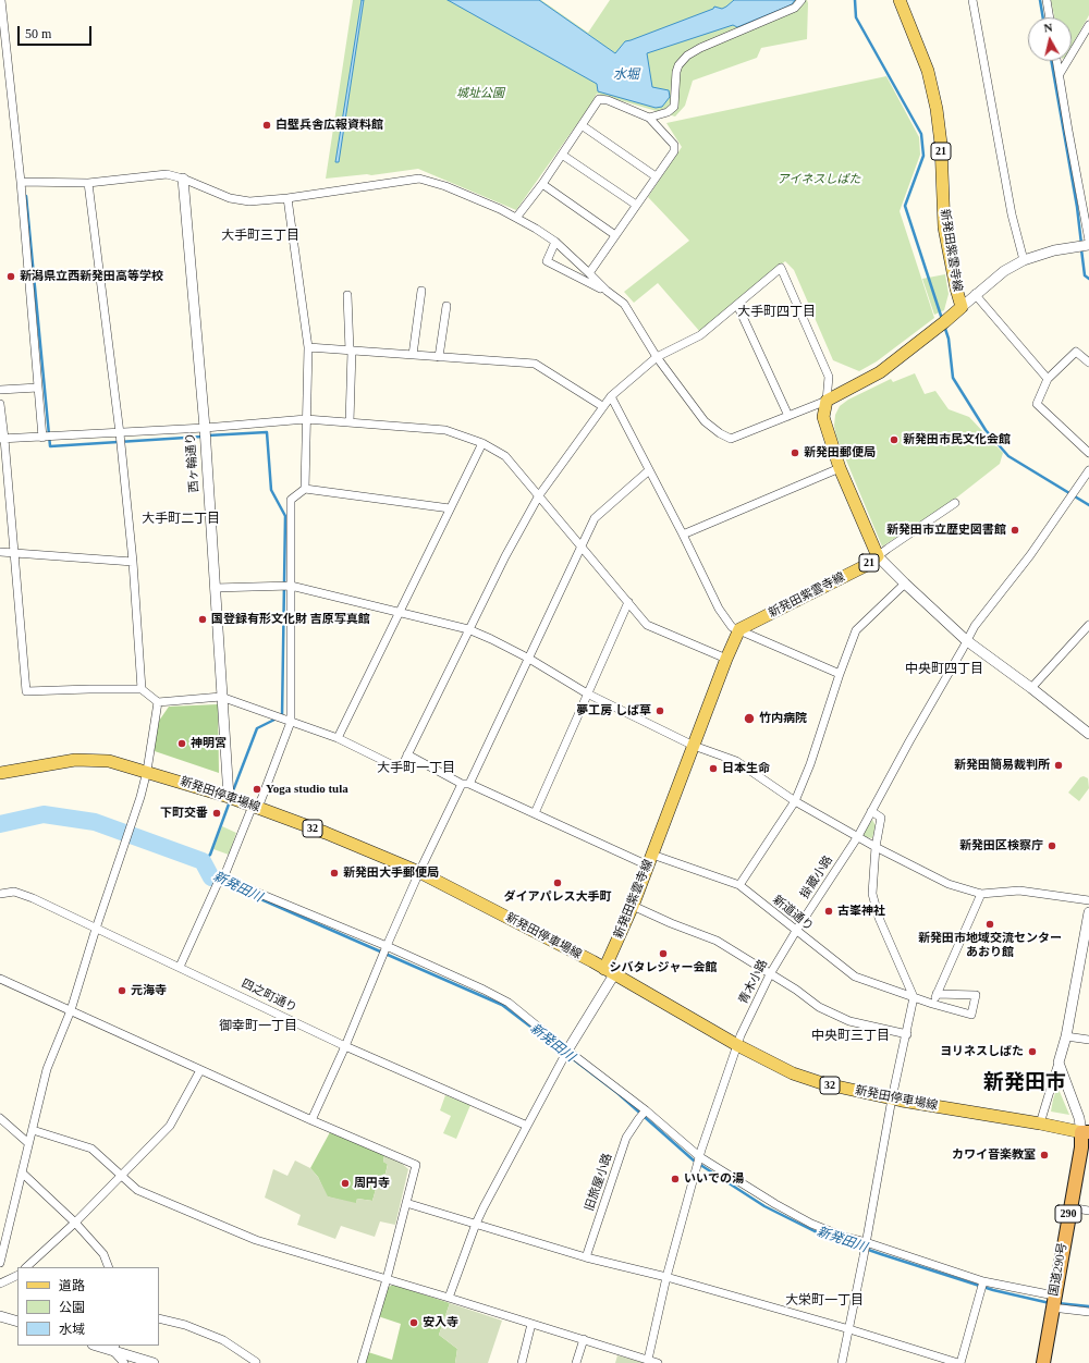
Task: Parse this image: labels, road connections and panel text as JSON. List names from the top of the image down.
{
  "streets": {
    "highway": ["290", "国道290号"],
    "main road": [
      "21",
      "新発田紫雲寺線",
      "新発田停車場線",
      "32"
    ],
    "street": [
      "西ヶ輪通り",
      "掛蔵小路",
      "新道通り",
      "青木小路",
      "四之町通り",
      "旧旅屋小路"
    ]
  },
  "crossings": [
    ["21", "新発田紫雲寺線"],
    ["新発田紫雲寺線", "新発田停車場線"],
    ["新発田紫雲寺線", "新道通り"],
    ["西ヶ輪通り", "新発田停車場線"],
    ["新発田停車場線", "青木小路"],
    ["新発田停車場線", "国道290号"],
    ["掛蔵小路", "新道通り"],
    ["掛蔵小路", "青木小路"],
    ["新道通り", "青木小路"]
  ],
  "districts": [
    "大手町三丁目",
    "大手町四丁目",
    "大手町二丁目",
    "中央町四丁目",
    "大手町一丁目",
    "御幸町一丁目",
    "中央町三丁目",
    "新発田市",
    "大栄町一丁目"
  ],
  "water": ["水堀", "新発田川"],
  "parks": ["城址公園", "アイネスしばた"],
  "places": [
    "白壁兵舎広報資料館",
    "新潟県立西新発田高等学校",
    "新発田市民文化会館",
    "新発田郵便局",
    "新発田市立歴史図書館",
    "国登録有形文化財 吉原写真館",
    "夢工房 しば草",
    "竹内病院",
    "神明宮",
    "新発田簡易裁判所",
    "日本生命",
    "Yoga studio tula",
    "下町交番",
    "新発田区検察庁",
    "新発田大手郵便局",
    "ダイアパレス大手町",
    "古峯神社",
    "新発田市地域交流センター あおり館",
    "シバタレジャー会館",
    "元海寺",
    "ヨリネスしばた",
    "カワイ音楽教室",
    "いいでの湯",
    "周円寺",
    "安入寺"
  ],
  "legend": ["道路", "公園", "水域"],
  "scale_bar": "50 m",
  "north": "top"
}
